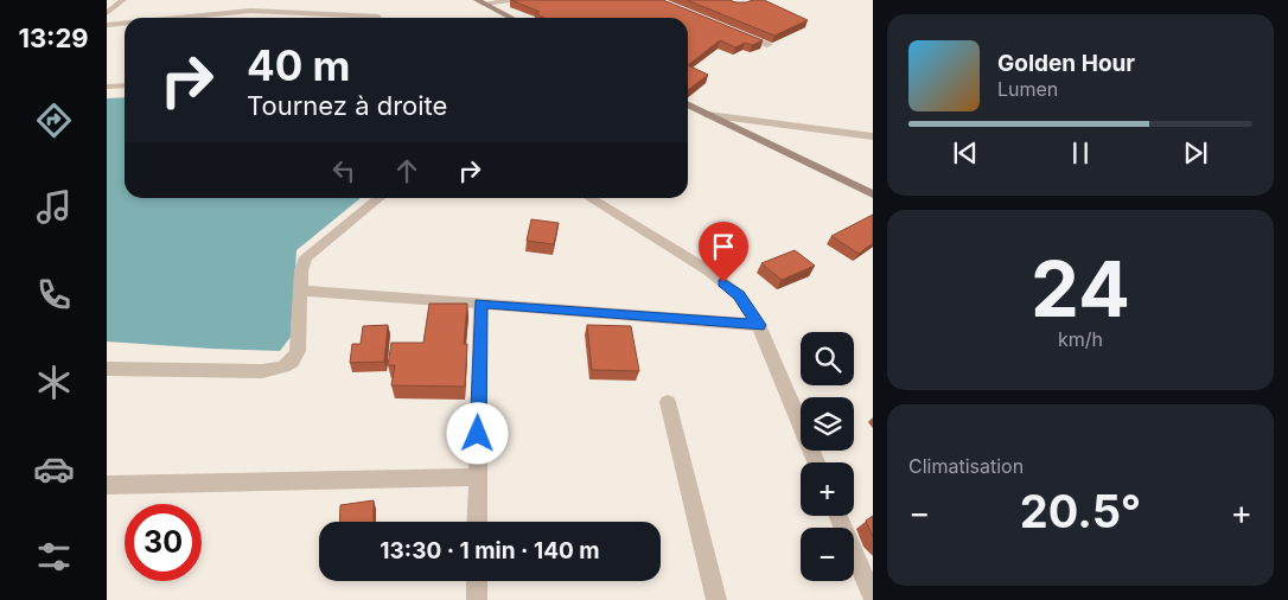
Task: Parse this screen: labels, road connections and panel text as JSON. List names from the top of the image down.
{
  "page": {
    "tabs": "13:29",
    "turn": ["40 m", "Tournez à droite"],
    "song": ["Golden Hour", "Lumen"],
    "tile": [
      ["24", "km/h"],
      "Climatisation"
    ],
    "map_buttons": ["+", "−"],
    "heat": ["−", "20.5°", "+"],
    "limit": "30",
    "trip": "13:30 · 1 min · 140 m"
  }
}
